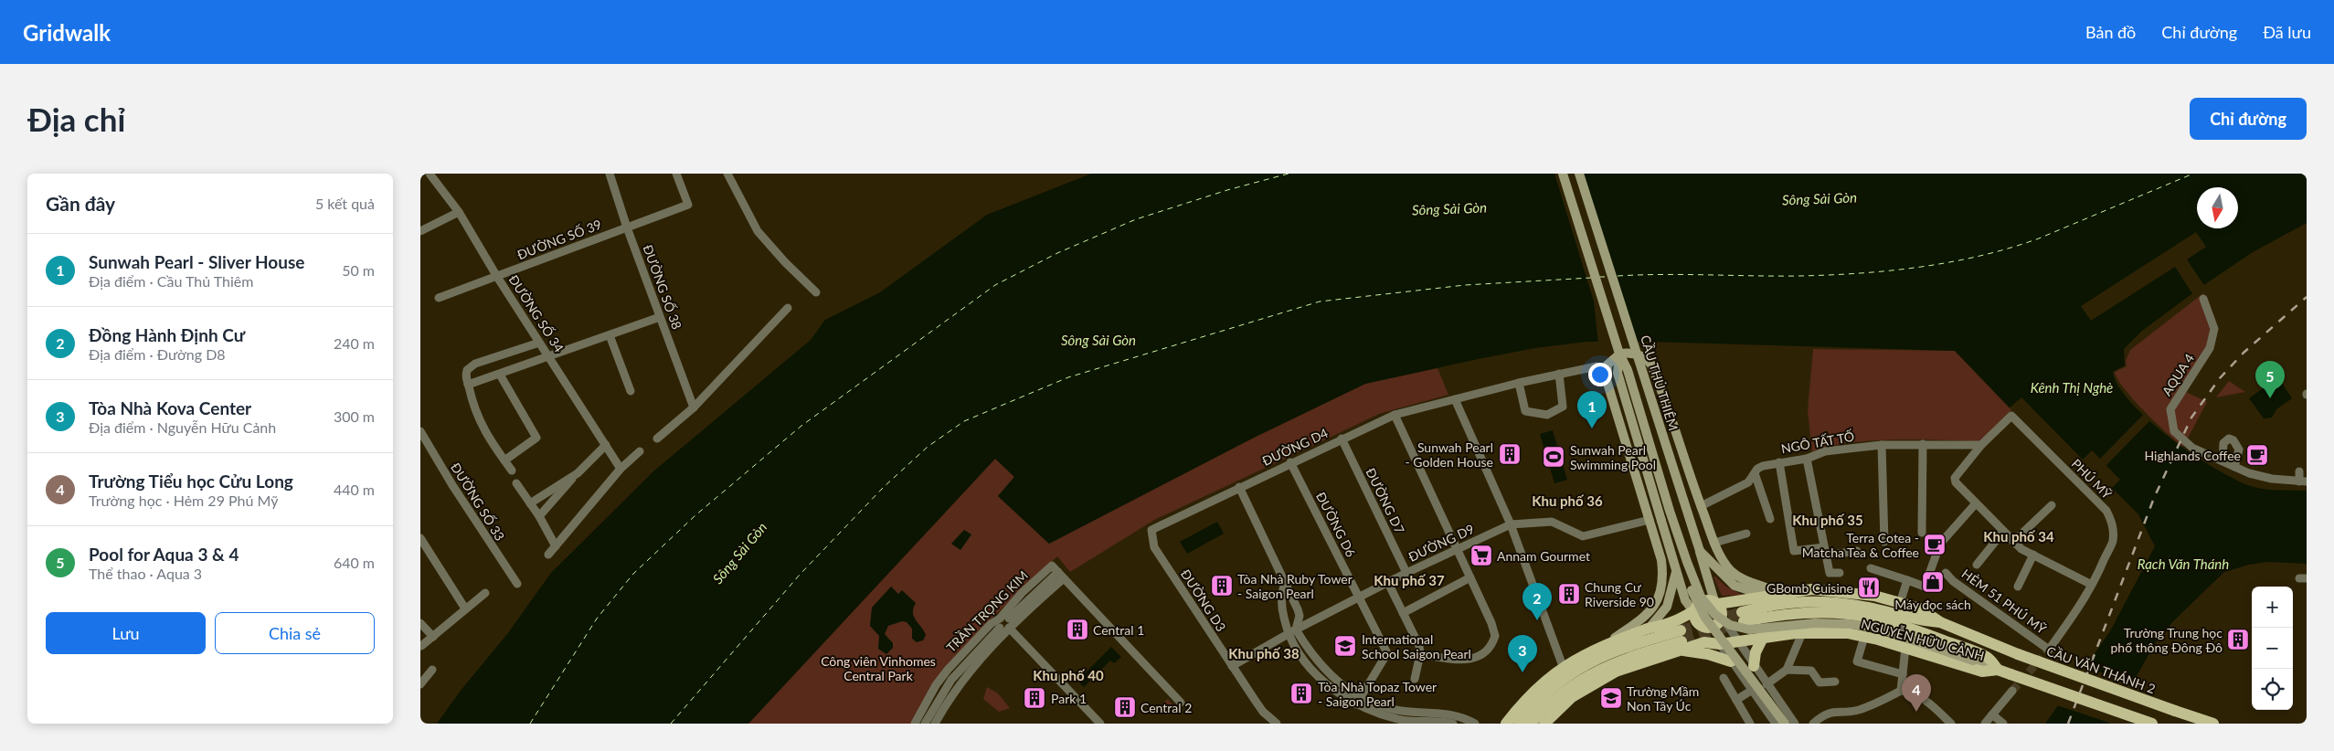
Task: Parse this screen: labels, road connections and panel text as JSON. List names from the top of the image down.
{
  "streets": {
    "main road": ["CẦU THỦ THIÊM", "NGUYỄN HỮU CẢNH", "CẦU VĂN THÁNH 2"],
    "street": [
      "ĐƯỜNG SỐ 39",
      "ĐƯỜNG SỐ 38",
      "ĐƯỜNG SỐ 34",
      "AQUA 4",
      "NGÔ TẤT TỐ",
      "ĐƯỜNG D4",
      "PHÚ MỸ",
      "ĐƯỜNG D7",
      "ĐƯỜNG SỐ 33",
      "ĐƯỜNG D6",
      "ĐƯỜNG D9",
      "ĐƯỜNG D3",
      "HẺM 51 PHÚ MỸ",
      "TRẦN TRỌNG KIM"
    ]
  },
  "crossings": [
    ["ĐƯỜNG SỐ 39", "ĐƯỜNG SỐ 38"],
    ["ĐƯỜNG SỐ 39", "ĐƯỜNG SỐ 34"],
    ["CẦU THỦ THIÊM", "NGUYỄN HỮU CẢNH"],
    ["NGÔ TẤT TỐ", "PHÚ MỸ"],
    ["ĐƯỜNG D4", "ĐƯỜNG D7"],
    ["ĐƯỜNG D4", "ĐƯỜNG D6"],
    ["ĐƯỜNG D4", "ĐƯỜNG D3"],
    ["PHÚ MỸ", "HẺM 51 PHÚ MỸ"],
    ["ĐƯỜNG D7", "ĐƯỜNG D9"],
    ["ĐƯỜNG D6", "ĐƯỜNG D9"],
    ["ĐƯỜNG D9", "ĐƯỜNG D3"],
    ["NGUYỄN HỮU CẢNH", "CẦU VĂN THÁNH 2"]
  ],
  "districts": [
    "Khu phố 36",
    "Khu phố 35",
    "Khu phố 34",
    "Khu phố 37",
    "Khu phố 38",
    "Khu phố 40"
  ],
  "water": ["Sông Sài Gòn", "Kênh Thị Nghè", "Rạch Văn Thánh"],
  "parks": ["Công viên Vinhomes Central Park"],
  "places": {
    "building": [
      "Sunwah Pearl - Golden House",
      "Tòa Nhà Ruby Tower - Saigon Pearl",
      "Chung Cư Riverside 90",
      "Central 1",
      "Trường Trung học phổ thông Đông Đô",
      "Tòa Nhà Topaz Tower - Saigon Pearl",
      "Park 1",
      "Central 2"
    ],
    "cafe": ["Highlands Coffee", "Terra Cotea - Matcha Tea & Coffee"],
    "sports": ["Sunwah Pearl Swimming Pool"],
    "supermarket": ["Annam Gourmet"],
    "shop": ["Máy đọc sách"],
    "restaurant": ["GBomb Cuisine"],
    "school or university": ["International School Saigon Pearl", "Trường Mầm Non Tây Úc"]
  },
  "north": "bottom",
  "page": {
    "header": "Gridwalk",
    "nav": ["Bản đồ", "Chỉ đường", "Đã lưu"],
    "buttons": [
      "Chỉ đường",
      ["Lưu", "Chia sẻ"]
    ],
    "title": "Địa chỉ",
    "heading": ["Gần đây", "5 kết quả"],
    "list": [
      {
        "mark": "1",
        "name": "Sunwah Pearl - Sliver House",
        "note": "Địa điểm · Cầu Thủ Thiêm",
        "value": "50 m"
      },
      {
        "mark": "2",
        "name": "Đồng Hành Định Cư",
        "note": "Địa điểm · Đường D8",
        "value": "240 m"
      },
      {
        "mark": "3",
        "name": "Tòa Nhà Kova Center",
        "note": "Địa điểm · Nguyễn Hữu Cảnh",
        "value": "300 m"
      },
      {
        "mark": "4",
        "name": "Trường Tiểu học Cửu Long",
        "note": "Trường học · Hẻm 29 Phú Mỹ",
        "value": "440 m"
      },
      {
        "mark": "5",
        "name": "Pool for Aqua 3 & 4",
        "note": "Thể thao · Aqua 3",
        "value": "640 m"
      }
    ],
    "pins": [
      "5",
      "1",
      "2",
      "3",
      "4"
    ],
    "map_buttons": ["+", "−"]
  }
}
